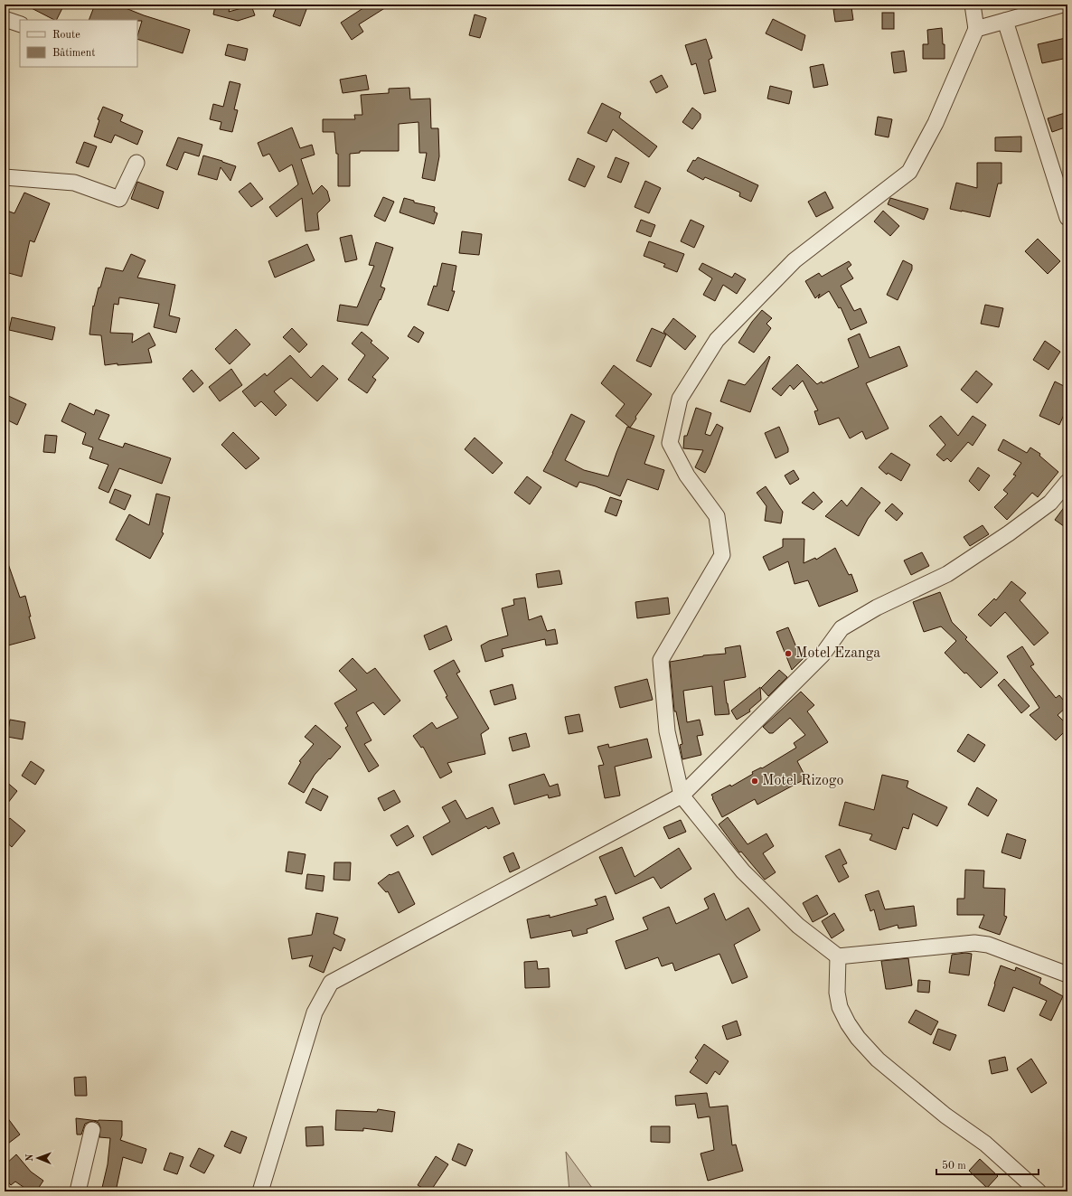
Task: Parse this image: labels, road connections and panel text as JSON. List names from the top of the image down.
{
  "places": ["Motel Ezanga", "Motel Rizogo"],
  "legend": ["Route", "Bâtiment"],
  "scale_bar": "50 m",
  "north": "left"
}
